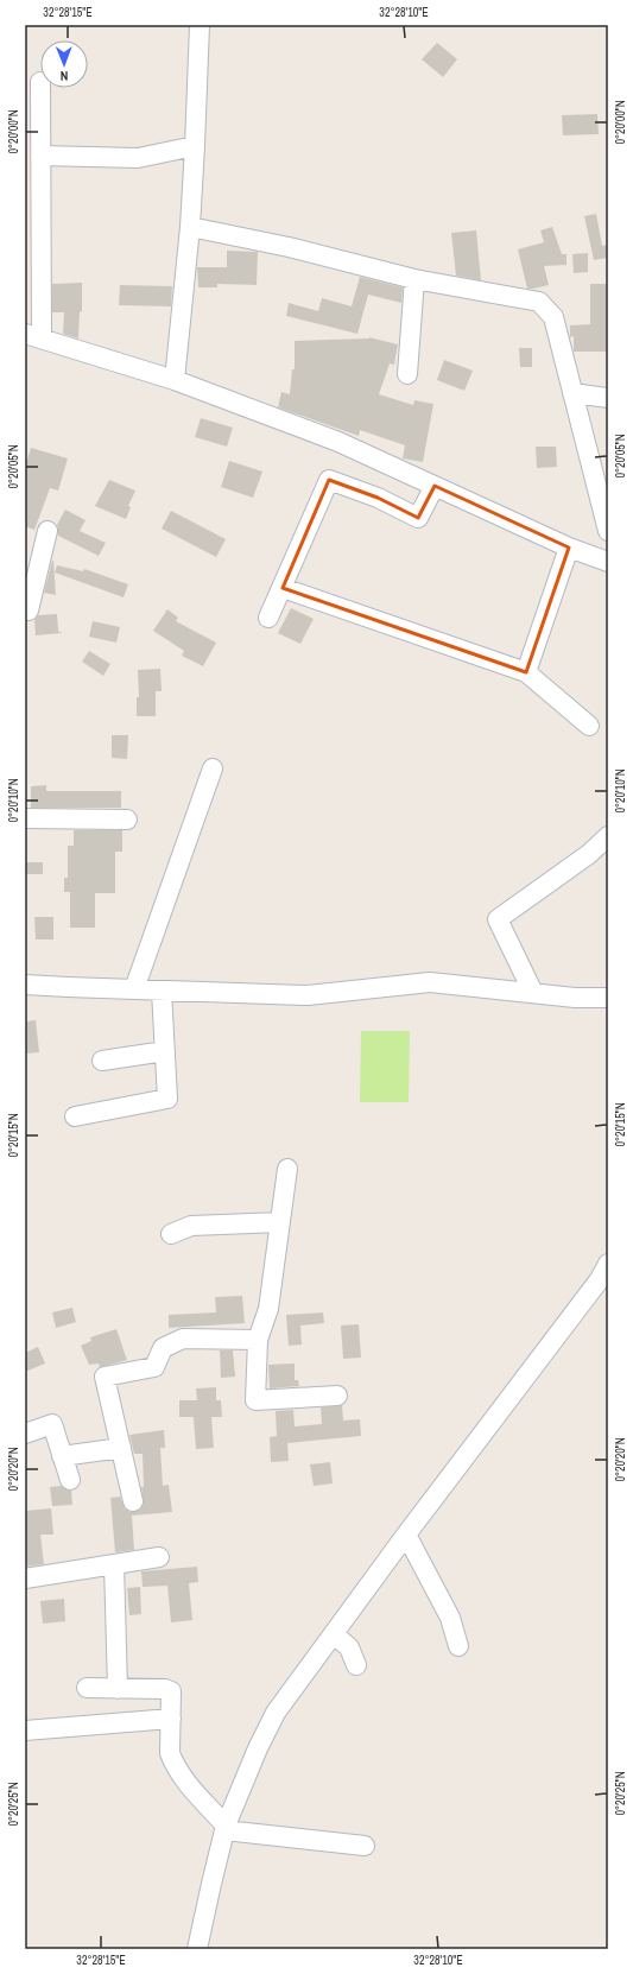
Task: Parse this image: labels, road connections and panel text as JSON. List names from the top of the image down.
{
  "north": "bottom",
  "coordinates": [
    "32°28'15\"E",
    "32°28'10\"E",
    "0°20'00\"N",
    "0°20'05\"N",
    "0°20'10\"N",
    "0°20'15\"N",
    "0°20'20\"N",
    "0°20'25\"N"
  ]
}
